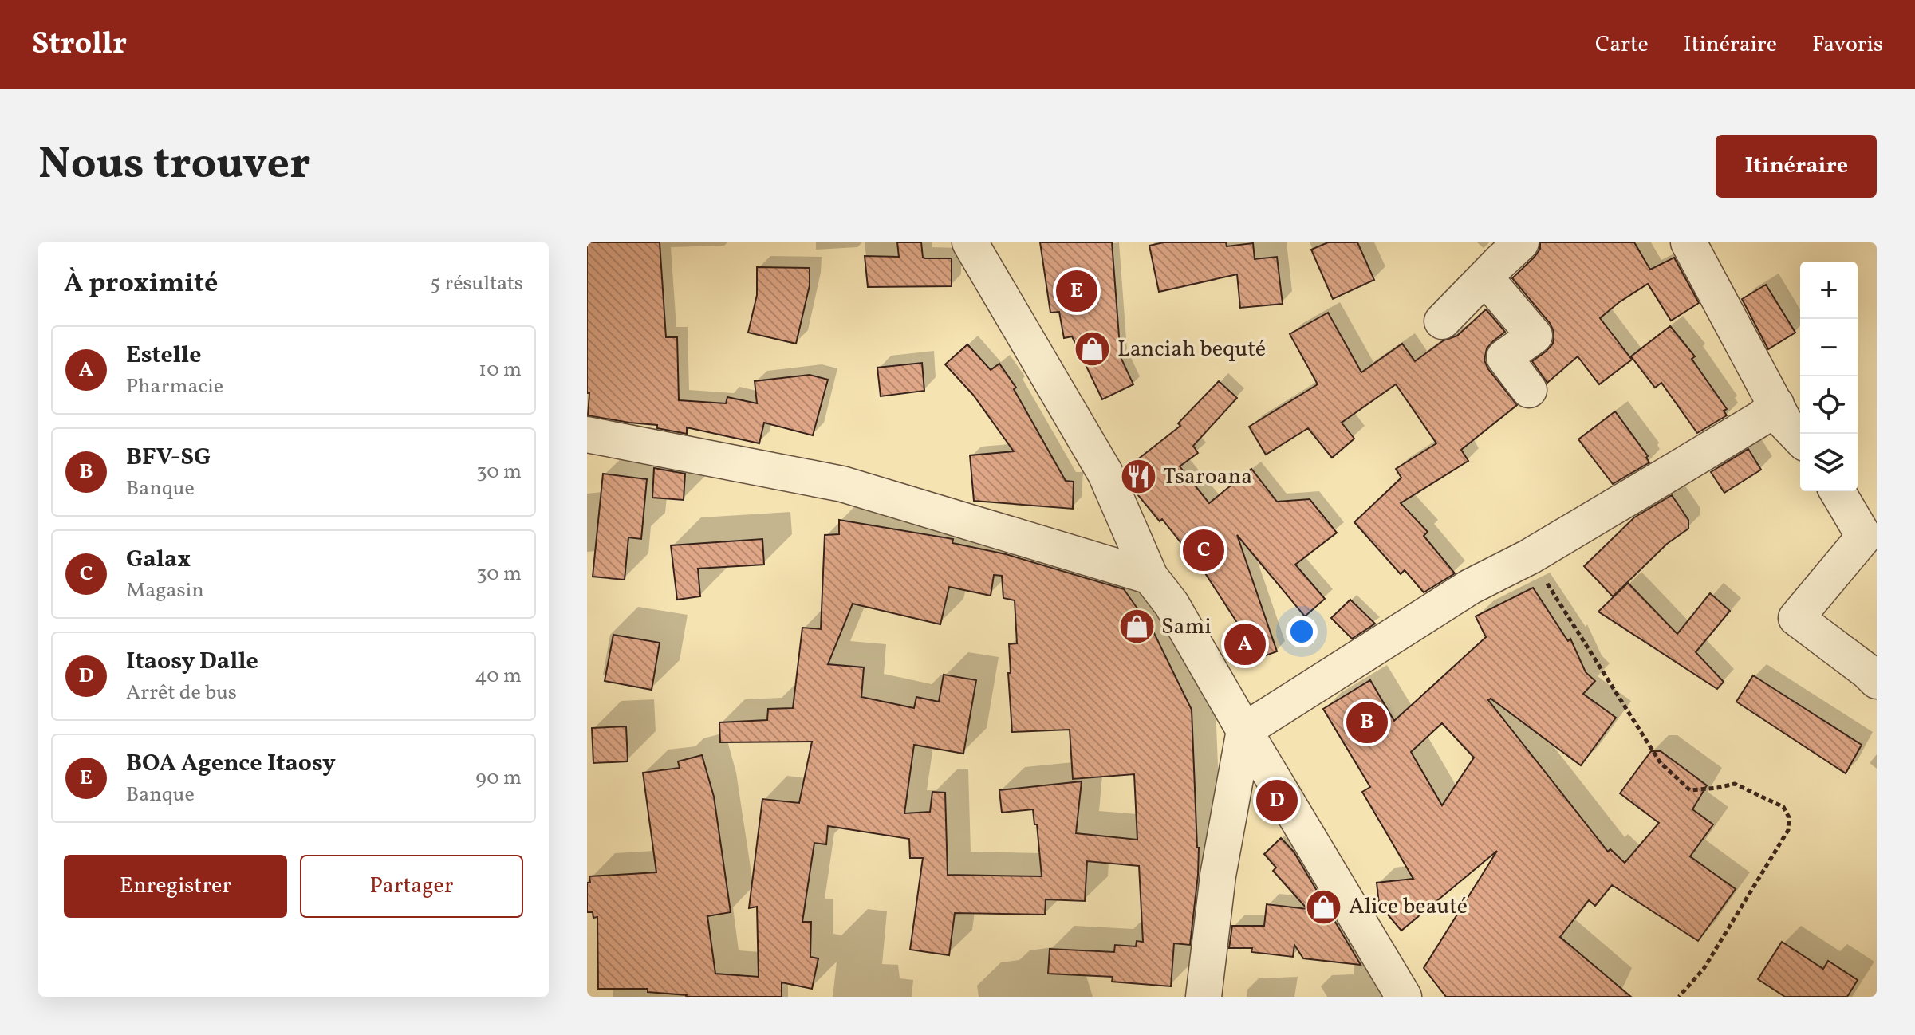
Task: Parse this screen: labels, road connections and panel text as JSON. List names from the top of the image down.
{
  "places": {
    "shop": ["Lanciah bequté", "Sami", "Alice beauté"],
    "restaurant": ["Tsaroana"]
  },
  "page": {
    "header": "Strollr",
    "nav": ["Carte", "Itinéraire", "Favoris"],
    "title": "Nous trouver",
    "buttons": [
      "Itinéraire",
      ["Enregistrer", "Partager"]
    ],
    "heading": ["À proximité", "5 résultats"],
    "map_buttons": ["+", "−"],
    "pins": [
      "E",
      "C",
      "A",
      "B",
      "D"
    ],
    "list": [
      {
        "mark": "A",
        "name": "Estelle",
        "note": "Pharmacie",
        "value": "10 m"
      },
      {
        "mark": "B",
        "name": "BFV-SG",
        "note": "Banque",
        "value": "30 m"
      },
      {
        "mark": "C",
        "name": "Galax",
        "note": "Magasin",
        "value": "30 m"
      },
      {
        "mark": "D",
        "name": "Itaosy Dalle",
        "note": "Arrêt de bus",
        "value": "40 m"
      },
      {
        "mark": "E",
        "name": "BOA Agence Itaosy",
        "note": "Banque",
        "value": "90 m"
      }
    ]
  }
}
